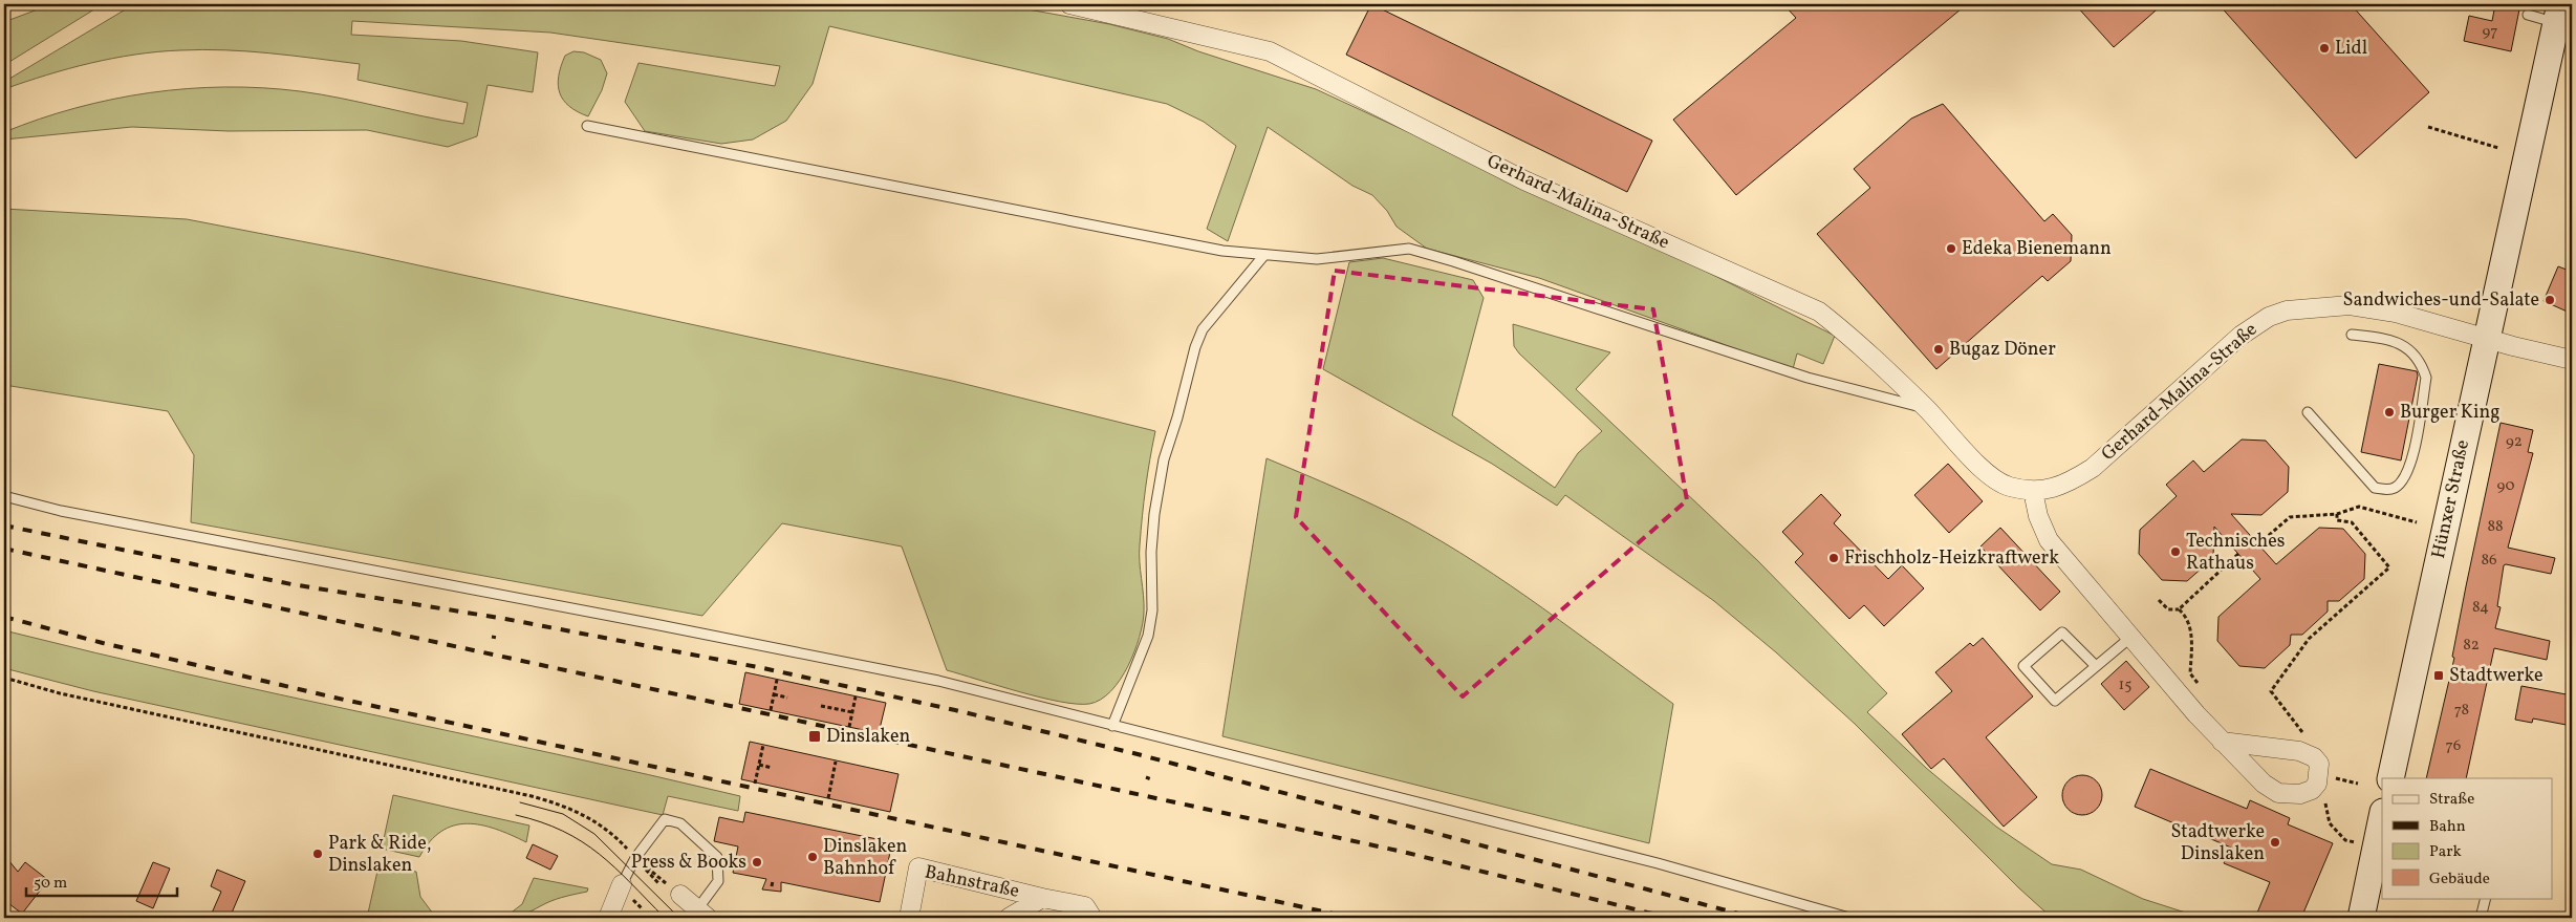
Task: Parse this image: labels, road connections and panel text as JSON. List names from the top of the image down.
{
  "streets": {
    "main road": ["Hünxer Straße"],
    "street": ["Gerhard-Malina-Straße", "Bahnstraße"]
  },
  "crossings": [
    ["Gerhard-Malina-Straße", "Hünxer Straße"]
  ],
  "places": {
    "other": [
      "Lidl",
      "Edeka Bienemann",
      "Sandwiches-und-Salate",
      "Bugaz Döner",
      "Burger King",
      "Technisches Rathaus",
      "Frischholz-Heizkraftwerk",
      "Stadtwerke Dinslaken",
      "Park & Ride, Dinslaken",
      "Dinslaken Bahnhof",
      "Press & Books"
    ],
    "transit": ["Stadtwerke", "Dinslaken"]
  },
  "house_numbers": [
    "97",
    "92",
    "90",
    "88",
    "86",
    "84",
    "82",
    "15",
    "78",
    "76"
  ],
  "legend": [
    "Straße",
    "Bahn",
    "Park",
    "Gebäude"
  ],
  "scale_bar": "50 m"
}
